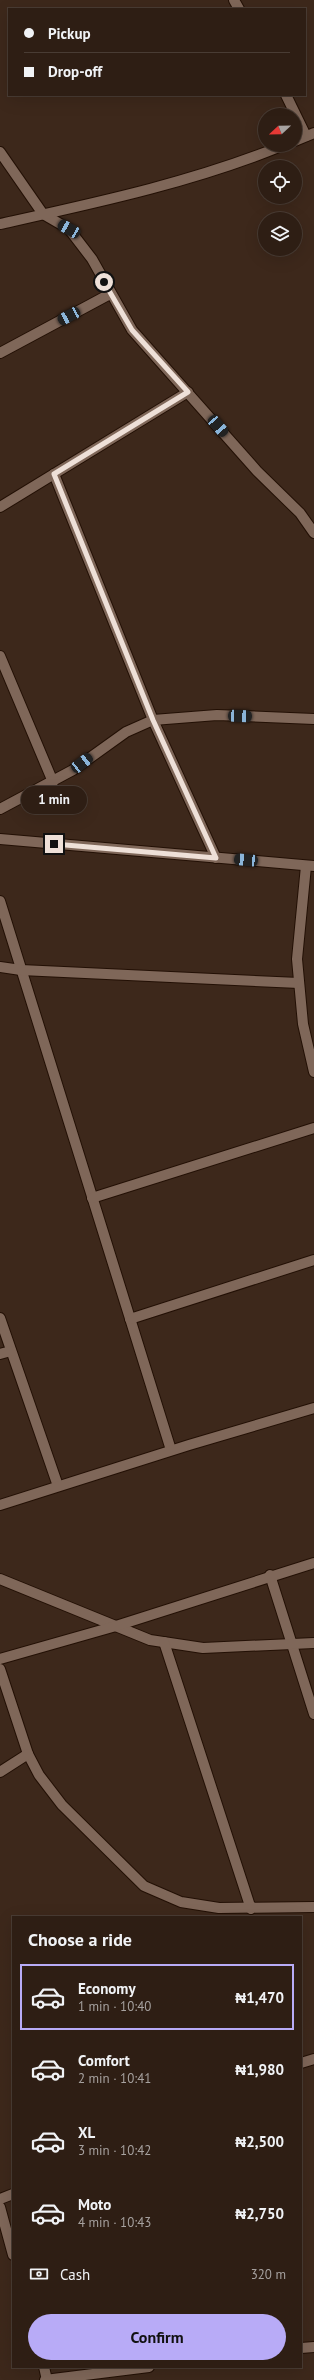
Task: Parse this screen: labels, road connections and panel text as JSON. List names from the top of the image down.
{
  "north": "left",
  "page": {
    "banner": ["Pickup", "Drop-off"],
    "bubble": "1 min",
    "heading": "Choose a ride",
    "list": [
      {
        "name": "Economy",
        "note": "1 min · 10:40",
        "value": "₦1,470"
      },
      {
        "name": "Comfort",
        "note": "2 min · 10:41",
        "value": "₦1,980"
      },
      {
        "name": "XL",
        "note": "3 min · 10:42",
        "value": "₦2,500"
      },
      {
        "name": "Moto",
        "note": "4 min · 10:43",
        "value": "₦2,750"
      }
    ],
    "pay": ["Cash", "320 m"],
    "buttons": "Confirm"
  }
}
